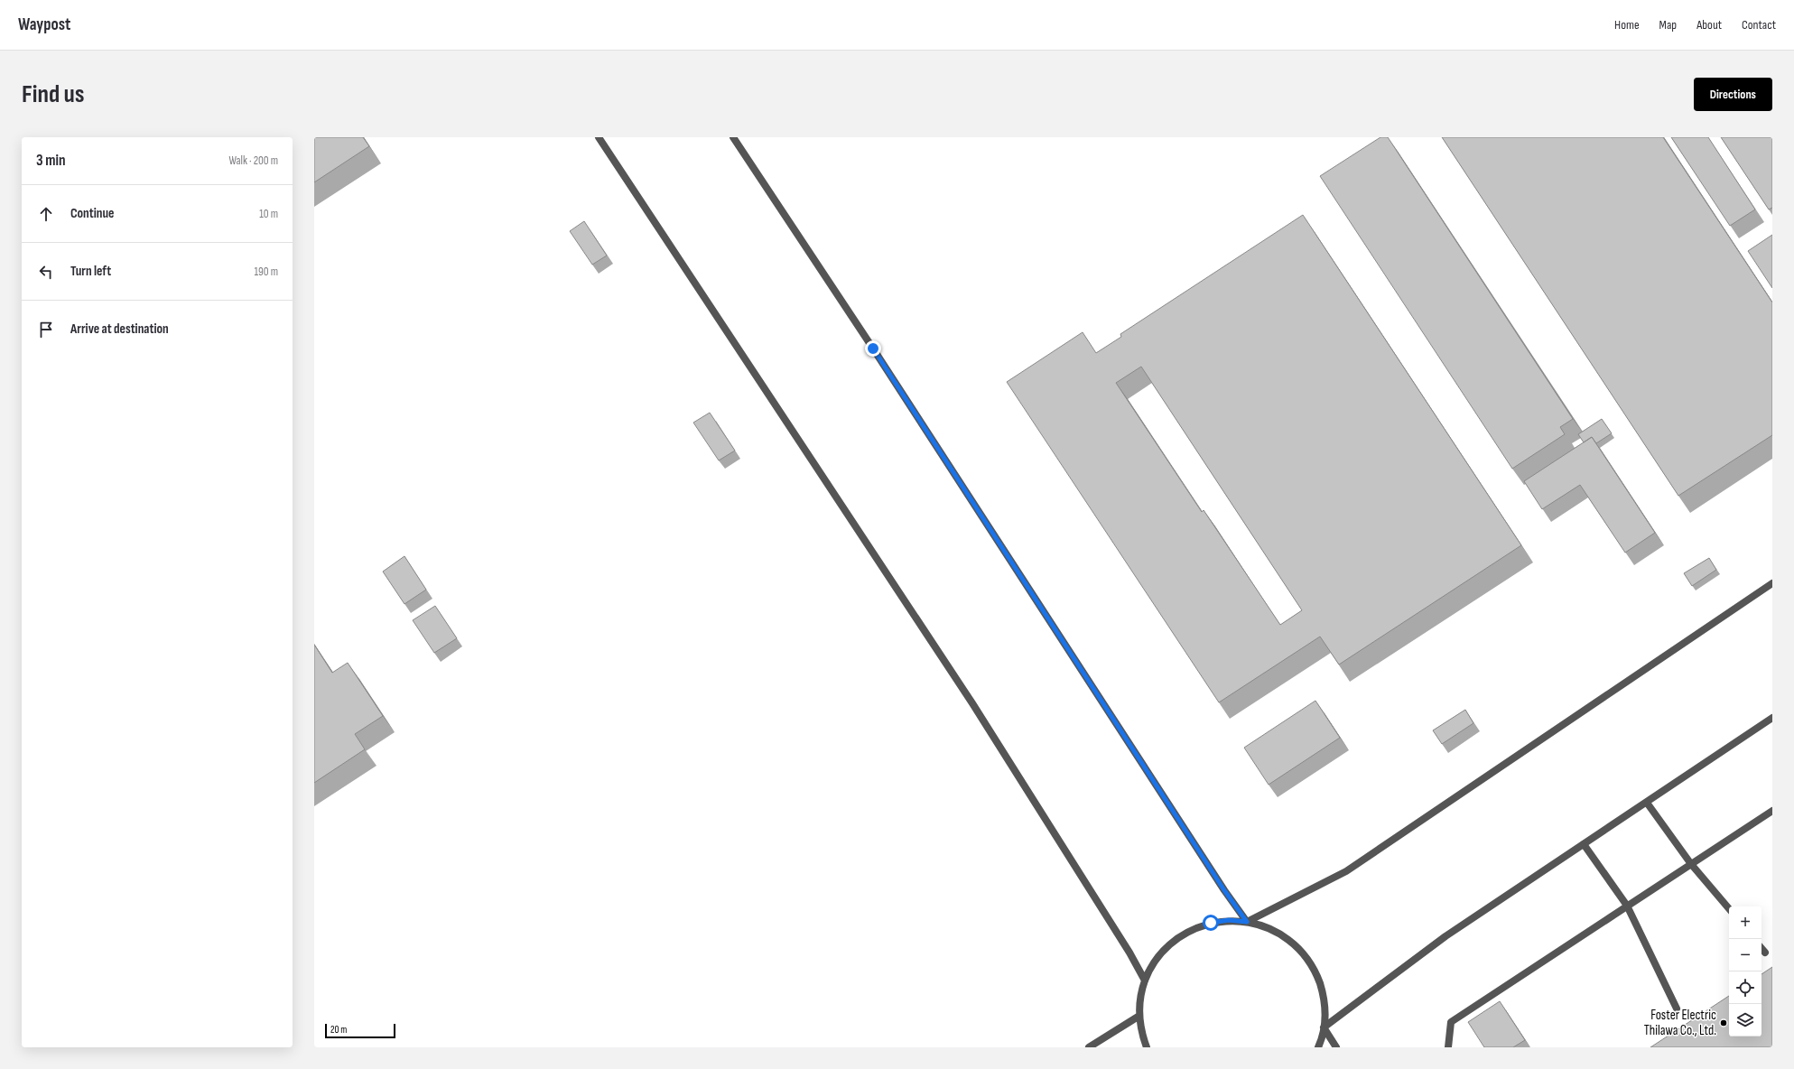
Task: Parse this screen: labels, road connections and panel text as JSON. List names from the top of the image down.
{
  "places": ["Foster Electric Thilawa Co., Ltd."],
  "scale_bar": "20 m",
  "page": {
    "header": "Waypost",
    "nav": [
      "Home",
      "Map",
      "About",
      "Contact"
    ],
    "buttons": "Directions",
    "title": "Find us",
    "heading": ["3 min", "Walk · 200 m"],
    "list": [
      ["Continue", "10 m"],
      ["Turn left", "190 m"],
      "Arrive at destination"
    ],
    "map_buttons": ["+", "−"],
    "scale": "20 m"
  }
}
